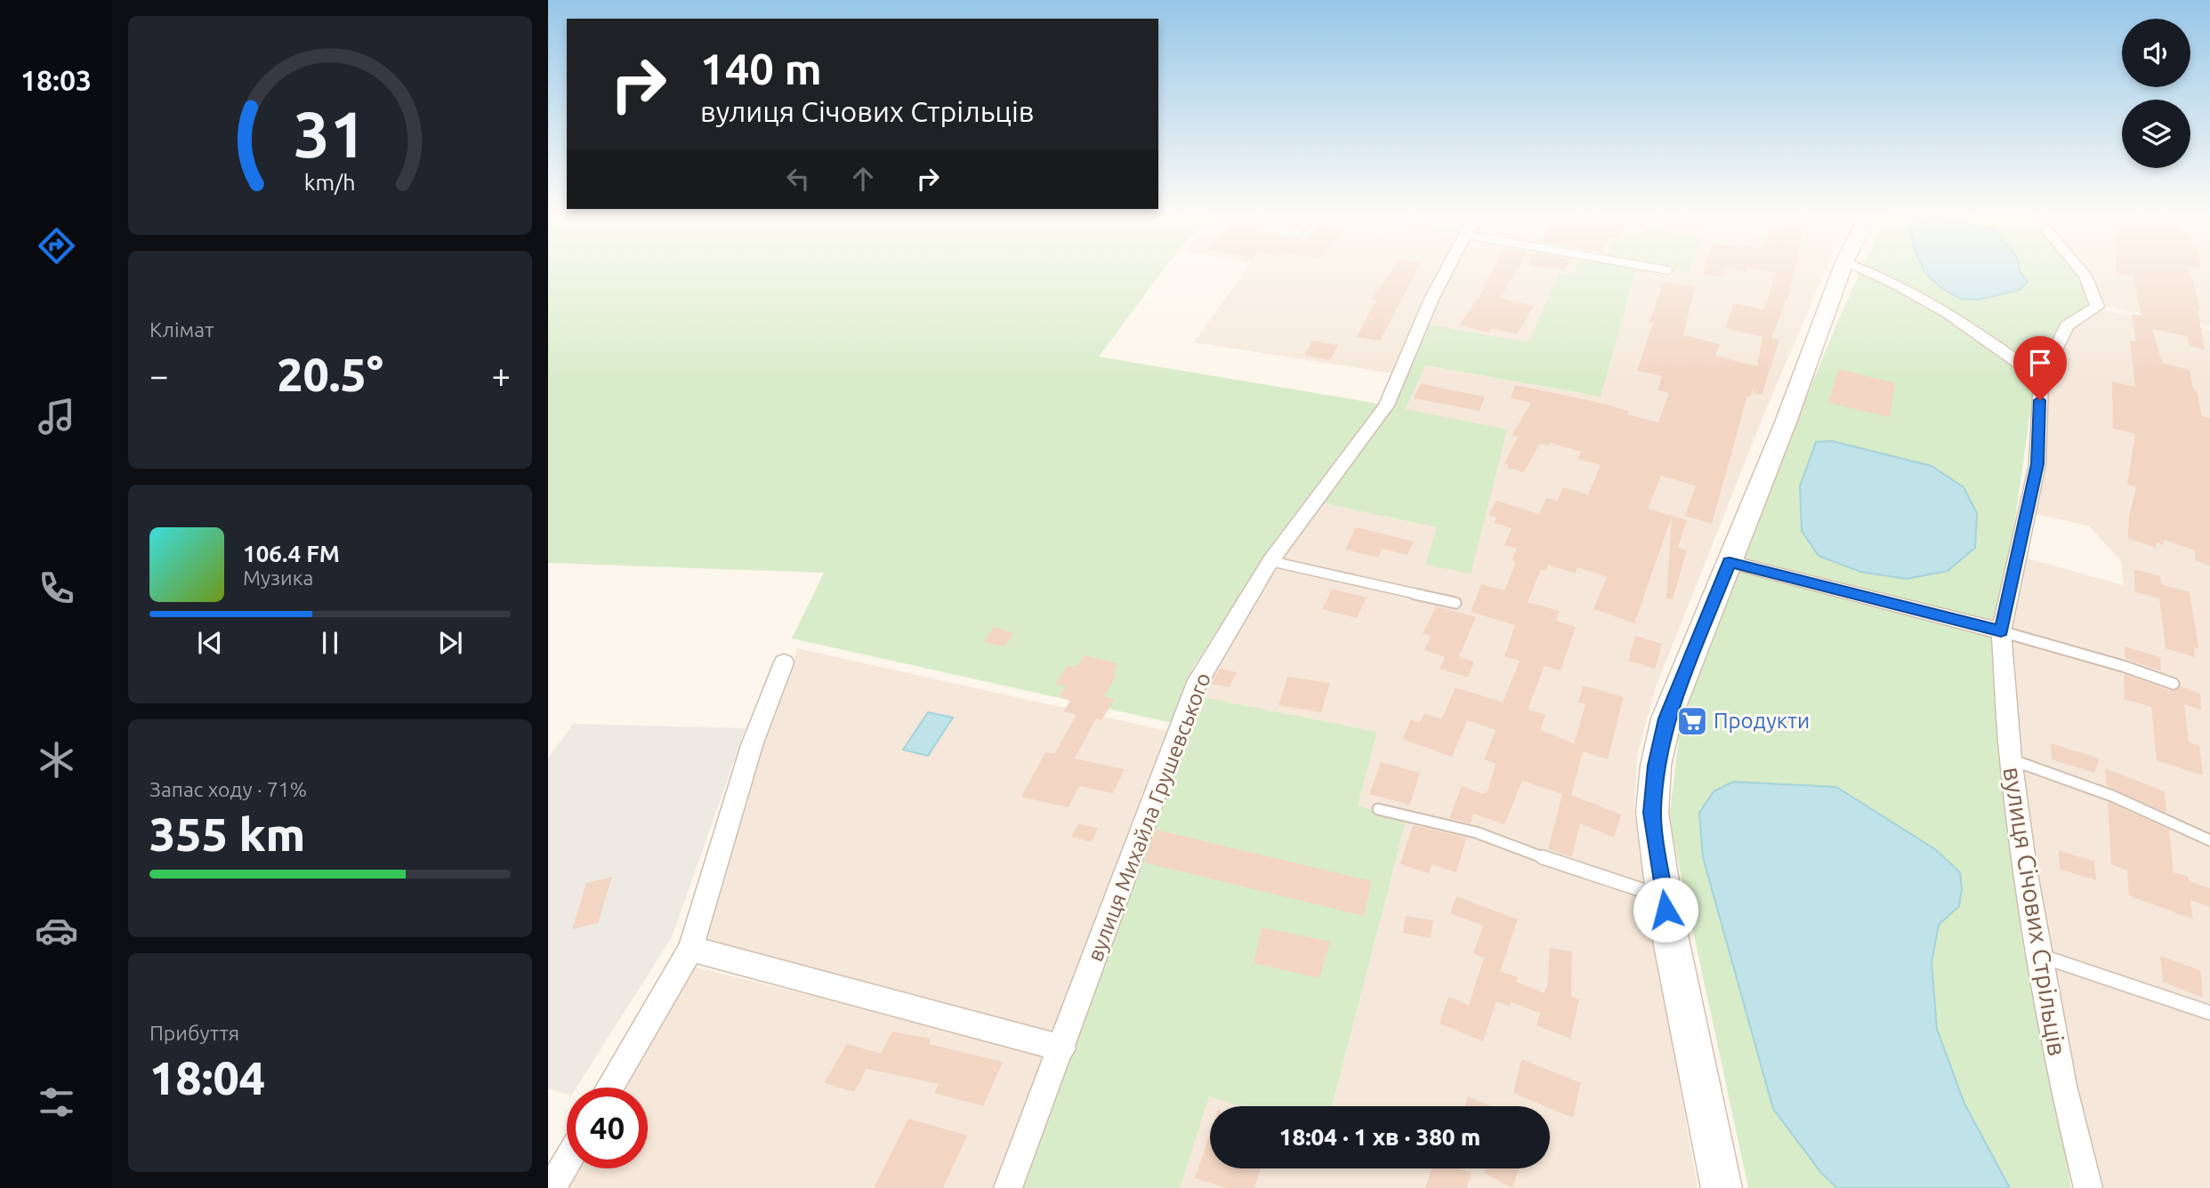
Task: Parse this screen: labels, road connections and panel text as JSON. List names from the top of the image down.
{
  "streets": {
    "street": ["вулиця Михайла Грушевського", "вулиця Січових Стрільців"]
  },
  "places": {
    "supermarket": ["Продукти"]
  },
  "page": {
    "tabs": "18:03",
    "turn": ["140 m", "вулиця Січових Стрільців"],
    "tile": [
      "Клімат",
      ["Запас ходу · 71%", "355 km"],
      ["Прибуття", "18:04"]
    ],
    "heat": ["−", "20.5°", "+"],
    "song": ["106.4 FM", "Музика"],
    "limit": "40",
    "trip": "18:04 · 1 хв · 380 m",
    "gauge": ["31", "km/h"]
  }
}
